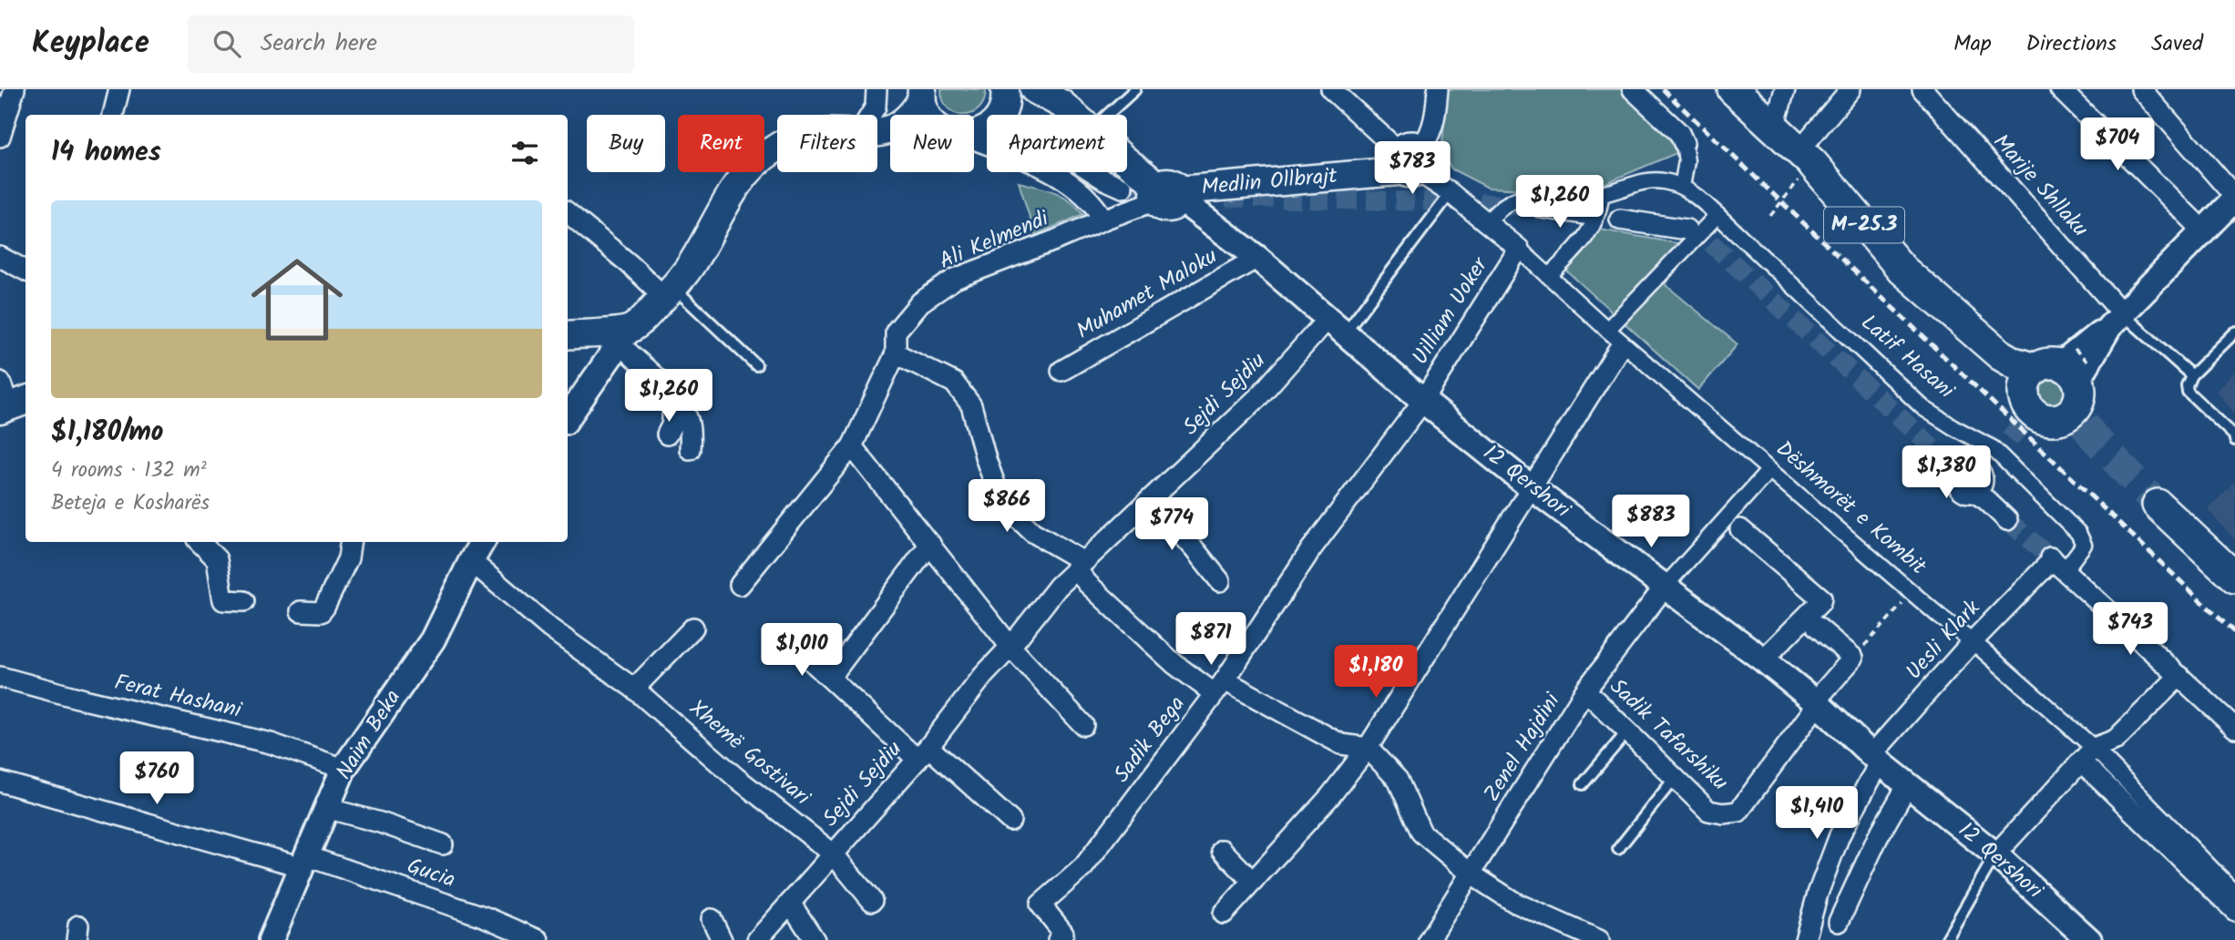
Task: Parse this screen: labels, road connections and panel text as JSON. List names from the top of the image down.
{
  "streets": {
    "main road": ["Medlin Ollbrajt", "M-25.3"],
    "street": [
      "Marije Shllaku",
      "Ali Kelmendi",
      "Muhamet Maloku",
      "Uilliam Uoker",
      "Latif Hasani",
      "Sejdi Sejdiu",
      "12 Qershori",
      "Dëshmorët e Kombit",
      "Uesli Klark",
      "Ferat Hashani",
      "Naim Beka",
      "Sadik Tafarshiku",
      "Sadik Bega",
      "Zenel Hajdini",
      "Xhemë Gostivari",
      "Gucia"
    ]
  },
  "crossings": [
    ["Medlin Ollbrajt", "Ali Kelmendi"],
    ["Medlin Ollbrajt", "12 Qershori"],
    ["Medlin Ollbrajt", "Dëshmorët e Kombit"],
    ["Ali Kelmendi", "12 Qershori"],
    ["Muhamet Maloku", "12 Qershori"],
    ["Uilliam Uoker", "12 Qershori"],
    ["Uilliam Uoker", "Dëshmorët e Kombit"],
    ["Uilliam Uoker", "Sadik Bega"],
    ["Latif Hasani", "Dëshmorët e Kombit"],
    ["Latif Hasani", "Uesli Klark"],
    ["Sejdi Sejdiu", "12 Qershori"],
    ["Sejdi Sejdiu", "Xhemë Gostivari"],
    ["12 Qershori", "Uesli Klark"],
    ["12 Qershori", "Sadik Tafarshiku"],
    ["12 Qershori", "Sadik Bega"],
    ["12 Qershori", "Zenel Hajdini"],
    ["Dëshmorët e Kombit", "Uesli Klark"],
    ["Ferat Hashani", "Naim Beka"],
    ["Naim Beka", "Xhemë Gostivari"],
    ["Naim Beka", "Gucia"],
    ["Sadik Tafarshiku", "Zenel Hajdini"]
  ],
  "page": {
    "header": "Keyplace",
    "search": "Search here",
    "nav": ["Map", "Directions", "Saved"],
    "chip": [
      "Buy",
      "Rent",
      "Filters",
      "New",
      "Apartment"
    ],
    "heading": "14 homes",
    "price": [
      "$704",
      "$783",
      "$1,260",
      "$1,260",
      "$1,380",
      "$866",
      "$883",
      "$774",
      "$743",
      "$871",
      "$1,010",
      "$1,180",
      "$760",
      "$1,410"
    ],
    "list": [
      {
        "name": "$1,180/mo",
        "note": "4 rooms · 132 m² · Beteja e Kosharës"
      }
    ]
  }
}
